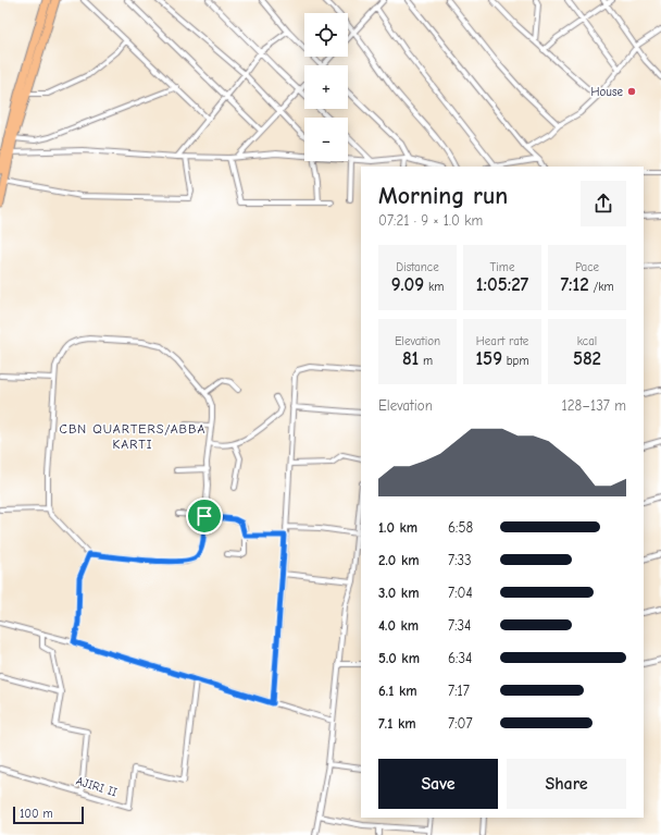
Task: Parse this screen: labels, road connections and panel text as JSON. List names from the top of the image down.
{
  "streets": {
    "street": ["AJIRI II"]
  },
  "districts": ["CBN QUARTERS/ABBA KARTI"],
  "places": ["House"],
  "scale_bar": "100 m",
  "page": {
    "map_buttons": ["+", "−"],
    "heading": ["Morning run", "07:21 · 9 × 1.0 km"],
    "stats": [
      ["Distance", "9.09 km"],
      ["Time", "1:05:27"],
      ["Pace", "7:12 /km"],
      ["Elevation", "81 m"],
      ["Heart rate", "159 bpm"],
      ["kcal", "582"]
    ],
    "chart": ["Elevation", "128–137 m"],
    "list": [
      {
        "name": "1.0 km",
        "note": "6:58"
      },
      {
        "name": "2.0 km",
        "note": "7:33"
      },
      {
        "name": "3.0 km",
        "note": "7:04"
      },
      {
        "name": "4.0 km",
        "note": "7:34"
      },
      {
        "name": "5.0 km",
        "note": "6:34"
      },
      {
        "name": "6.1 km",
        "note": "7:17"
      },
      {
        "name": "7.1 km",
        "note": "7:07"
      }
    ],
    "buttons": ["Save", "Share"],
    "scale": "100 m"
  }
}
